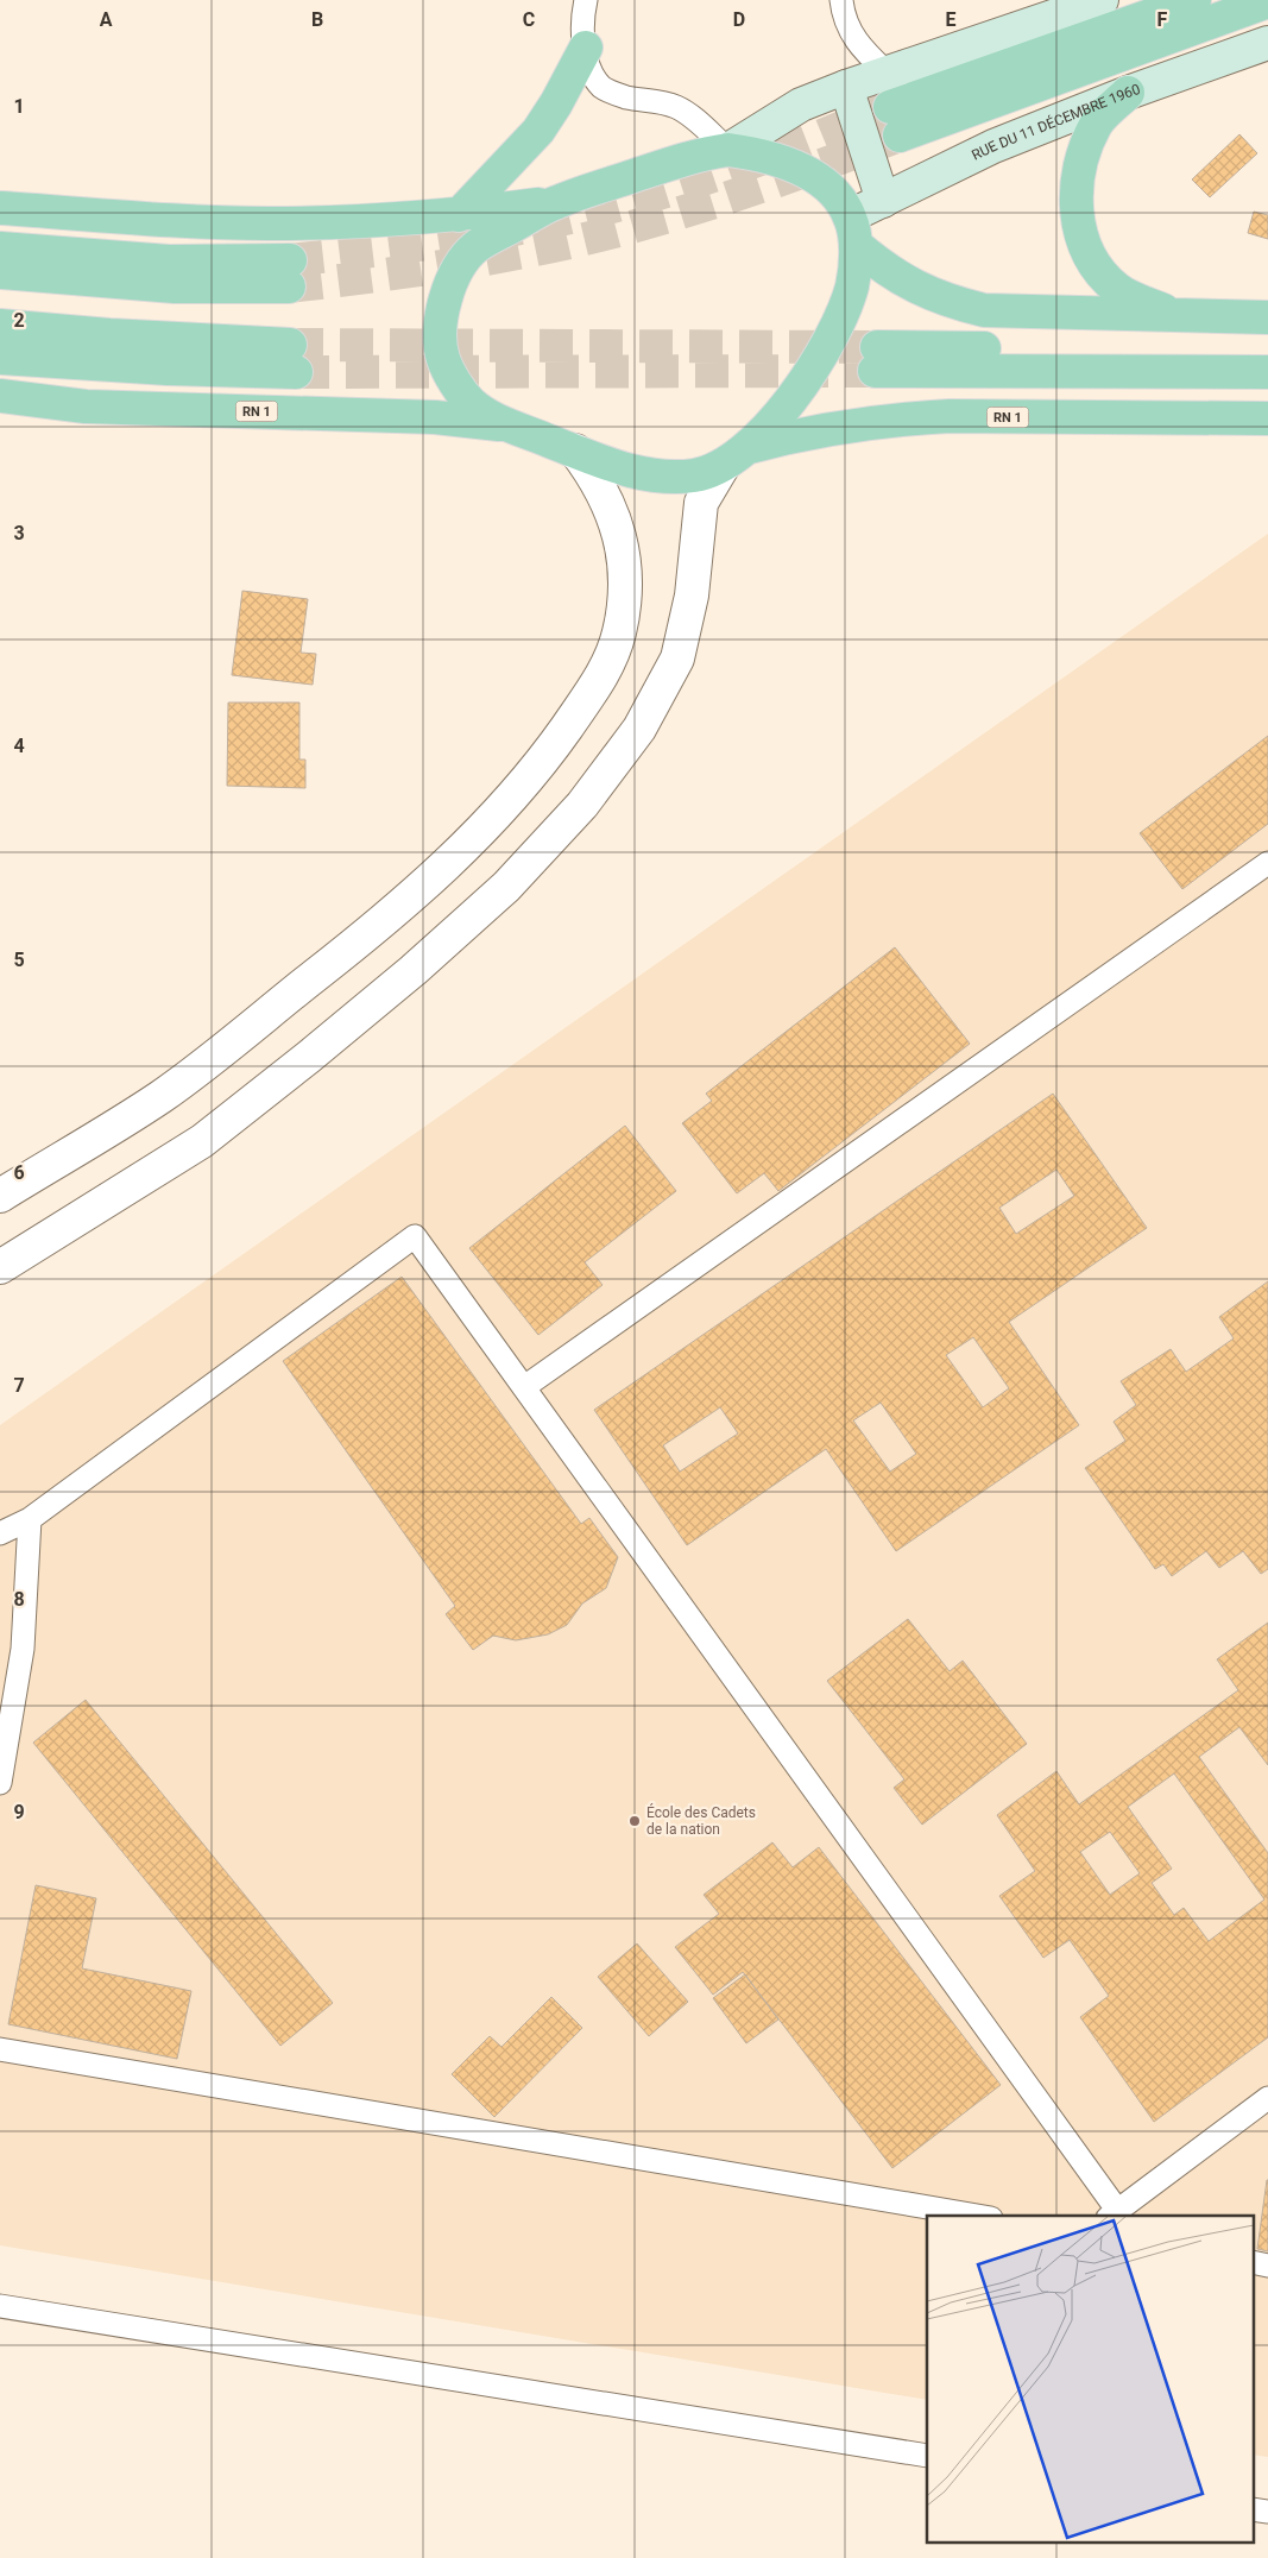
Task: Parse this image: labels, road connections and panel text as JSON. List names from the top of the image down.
{
  "streets": {
    "main road": ["RUE DU 11 DÉCEMBRE 1960", "RN 1"]
  },
  "places": ["École des Cadets de la nation"],
  "grid": {
    "columns": [
      "A",
      "B",
      "C",
      "D",
      "E",
      "F"
    ],
    "rows": [
      "1",
      "2",
      "3",
      "4",
      "5",
      "6",
      "7",
      "8",
      "9"
    ]
  }
}
